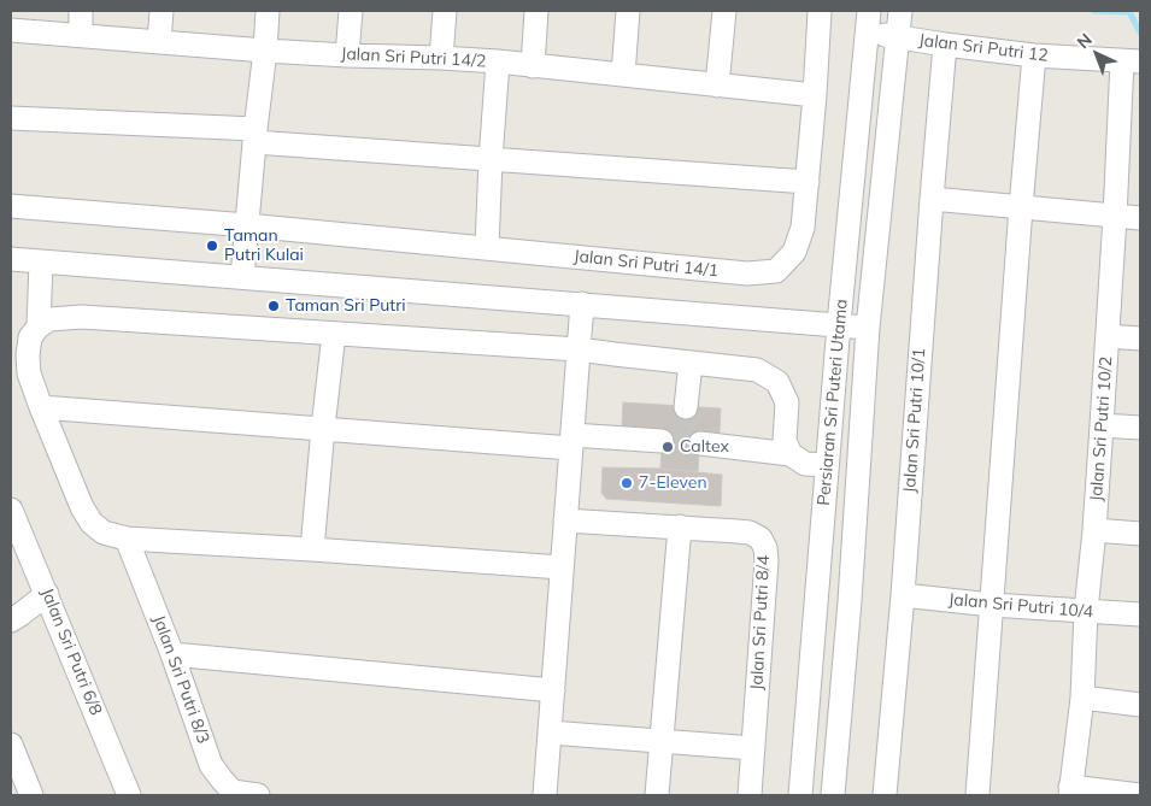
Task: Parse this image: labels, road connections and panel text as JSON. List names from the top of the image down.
{
  "streets": {
    "street": [
      "Jalan Sri Putri 12",
      "Jalan Sri Putri 14/2",
      "Jalan Sri Putri 14/1",
      "Persiaran Sri Puteri Utama",
      "Jalan Sri Putri 10/1",
      "Jalan Sri Putri 10/2",
      "Jalan Sri Putri 10/4",
      "Jalan Sri Putri 8/4",
      "Jalan Sri Putri 6/8",
      "Jalan Sri Putri 8/3"
    ]
  },
  "crossings": [
    ["Jalan Sri Putri 12", "Persiaran Sri Puteri Utama"],
    ["Jalan Sri Putri 12", "Jalan Sri Putri 10/1"],
    ["Jalan Sri Putri 12", "Jalan Sri Putri 10/2"],
    ["Jalan Sri Putri 14/2", "Jalan Sri Putri 14/1"],
    ["Jalan Sri Putri 10/1", "Jalan Sri Putri 10/4"],
    ["Jalan Sri Putri 10/2", "Jalan Sri Putri 10/4"]
  ],
  "places": [
    "Taman Putri Kulai",
    "Taman Sri Putri",
    "Caltex",
    "7-Eleven"
  ],
  "north": "top left"
}
